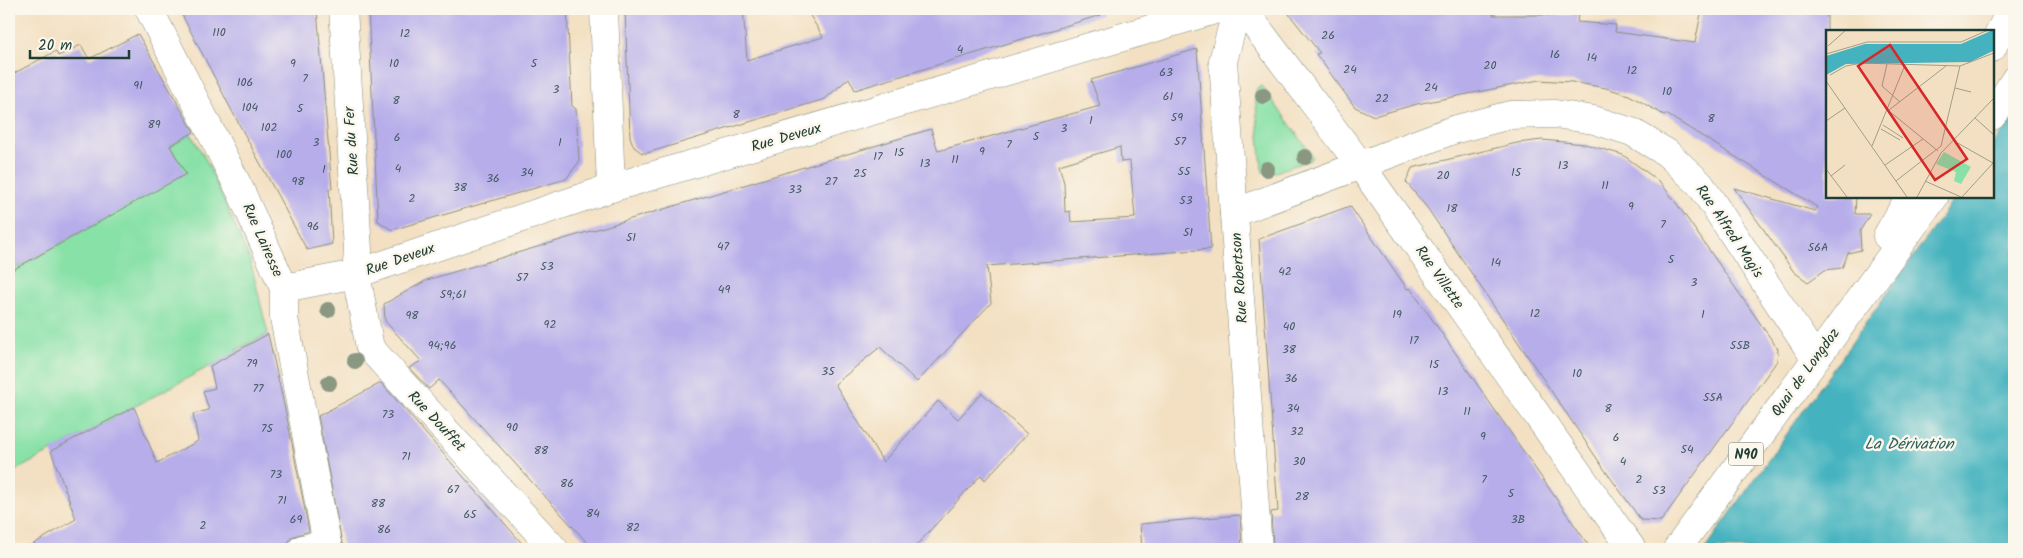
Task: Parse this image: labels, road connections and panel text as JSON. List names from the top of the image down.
{
  "streets": {
    "street": [
      "Rue Deveux",
      "Rue du Fer",
      "Rue Alfred Magis",
      "Rue Lairesse",
      "Rue Villette",
      "Rue Robertson",
      "Quai de Longdoz",
      "Rue Douffet",
      "N90"
    ]
  },
  "crossings": [
    ["Rue Deveux", "Rue du Fer"],
    ["Rue Deveux", "Rue Lairesse"],
    ["Rue Deveux", "Rue Douffet"],
    ["Rue du Fer", "Rue Douffet"],
    ["Rue Alfred Magis", "Rue Villette"],
    ["Rue Alfred Magis", "Rue Robertson"],
    ["Rue Alfred Magis", "Quai de Longdoz"],
    ["Rue Alfred Magis", "N90"],
    ["Quai de Longdoz", "N90"]
  ],
  "water": ["La Dérivation"],
  "house_numbers": [
    "110",
    "12",
    "26",
    "4",
    "16",
    "14",
    "9",
    "10",
    "5",
    "20",
    "24",
    "12",
    "63",
    "7",
    "106",
    "91",
    "24",
    "3",
    "10",
    "61",
    "22",
    "8",
    "104",
    "5",
    "8",
    "59",
    "8",
    "1",
    "89",
    "102",
    "3",
    "5",
    "6",
    "57",
    "3",
    "1",
    "7",
    "9",
    "15",
    "100",
    "17",
    "11",
    "13",
    "13",
    "4",
    "1",
    "55",
    "34",
    "15",
    "25",
    "20",
    "36",
    "98",
    "27",
    "11",
    "38",
    "33",
    "2",
    "53",
    "9",
    "18",
    "7",
    "96",
    "51",
    "51",
    "47",
    "56A",
    "5",
    "14",
    "53",
    "42",
    "57",
    "3",
    "49",
    "59;61",
    "12",
    "19",
    "1",
    "98",
    "92",
    "40",
    "17",
    "94;96",
    "55B",
    "38",
    "79",
    "15",
    "35",
    "10",
    "36",
    "77",
    "13",
    "55A",
    "34",
    "8",
    "11",
    "73",
    "90",
    "75",
    "32",
    "9",
    "6",
    "54",
    "88",
    "71",
    "30",
    "4",
    "73",
    "7",
    "2",
    "86",
    "67",
    "53",
    "5",
    "28",
    "71",
    "88",
    "84",
    "65",
    "69",
    "3B",
    "2",
    "82",
    "86"
  ],
  "scale_bar": "20 m"
}
